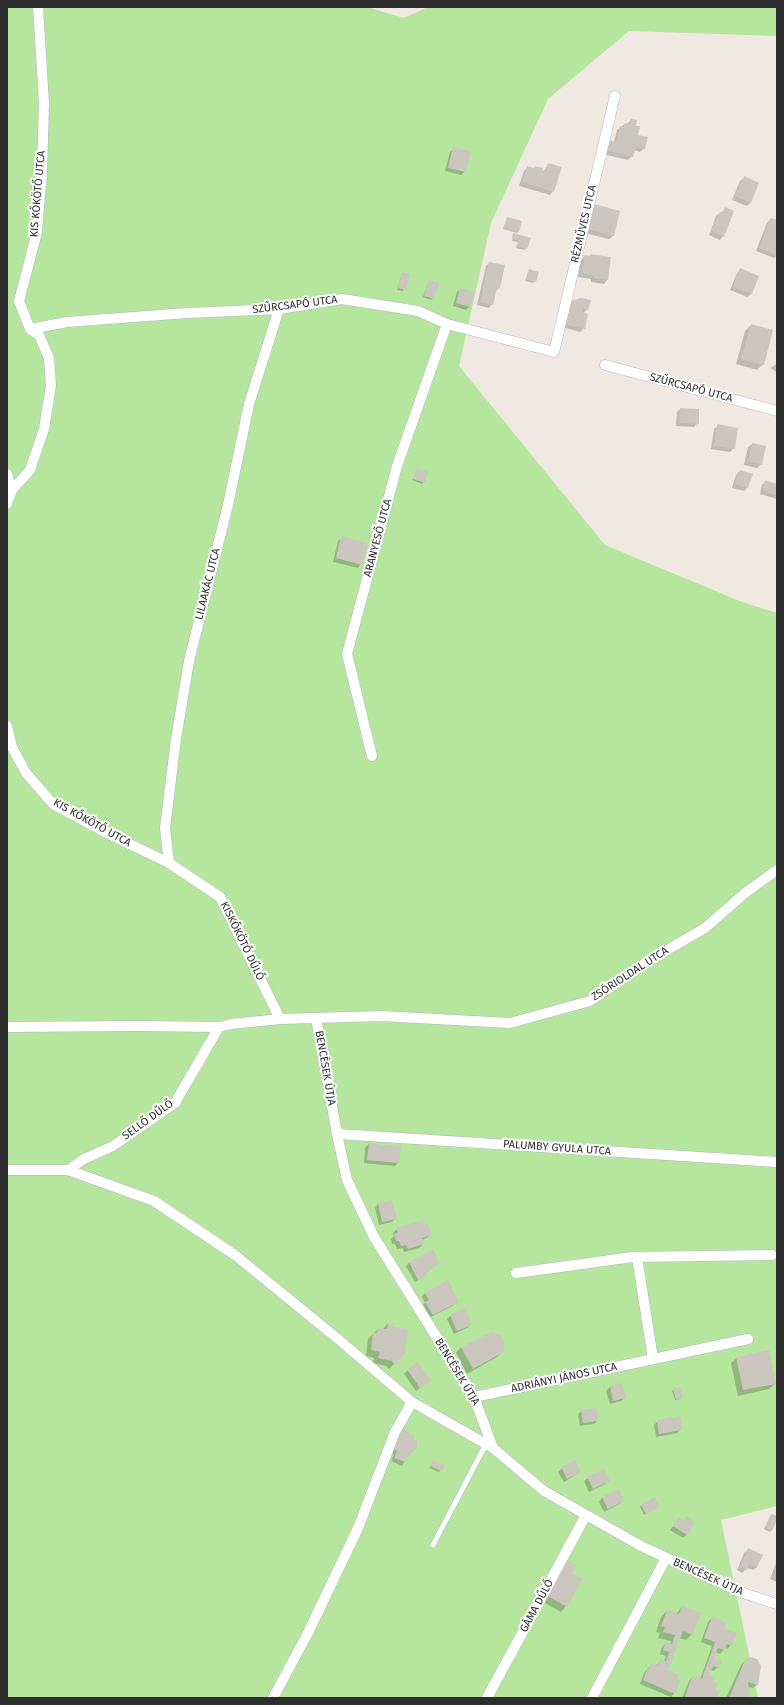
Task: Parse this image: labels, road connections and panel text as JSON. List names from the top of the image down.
{
  "streets": {
    "street": [
      "KIS KŐKÖTŐ UTCA",
      "RÉZMŰVES UTCA",
      "SZŰRCSAPÓ UTCA",
      "ARANYESŐ UTCA",
      "LILAAKÁC UTCA",
      "KISKŐKÖTŐ DŰLŐ",
      "ZSÓRIOLDAL UTCA",
      "BENCÉSEK ÚTJA",
      "SELLŐ DŰLŐ",
      "PALUMBY GYULA UTCA",
      "ADRIÁNYI JÁNOS UTCA",
      "GÁMA DŰLŐ"
    ]
  },
  "crossings": [
    ["KIS KŐKÖTŐ UTCA", "SZŰRCSAPÓ UTCA"],
    ["KIS KŐKÖTŐ UTCA", "LILAAKÁC UTCA"],
    ["KIS KŐKÖTŐ UTCA", "KISKŐKÖTŐ DŰLŐ"],
    ["RÉZMŰVES UTCA", "SZŰRCSAPÓ UTCA"],
    ["SZŰRCSAPÓ UTCA", "ARANYESŐ UTCA"],
    ["SZŰRCSAPÓ UTCA", "LILAAKÁC UTCA"],
    ["LILAAKÁC UTCA", "KISKŐKÖTŐ DŰLŐ"],
    ["KISKŐKÖTŐ DŰLŐ", "ZSÓRIOLDAL UTCA"],
    ["ZSÓRIOLDAL UTCA", "BENCÉSEK ÚTJA"],
    ["ZSÓRIOLDAL UTCA", "SELLŐ DŰLŐ"],
    ["BENCÉSEK ÚTJA", "PALUMBY GYULA UTCA"],
    ["BENCÉSEK ÚTJA", "ADRIÁNYI JÁNOS UTCA"],
    ["BENCÉSEK ÚTJA", "GÁMA DŰLŐ"]
  ]
}
